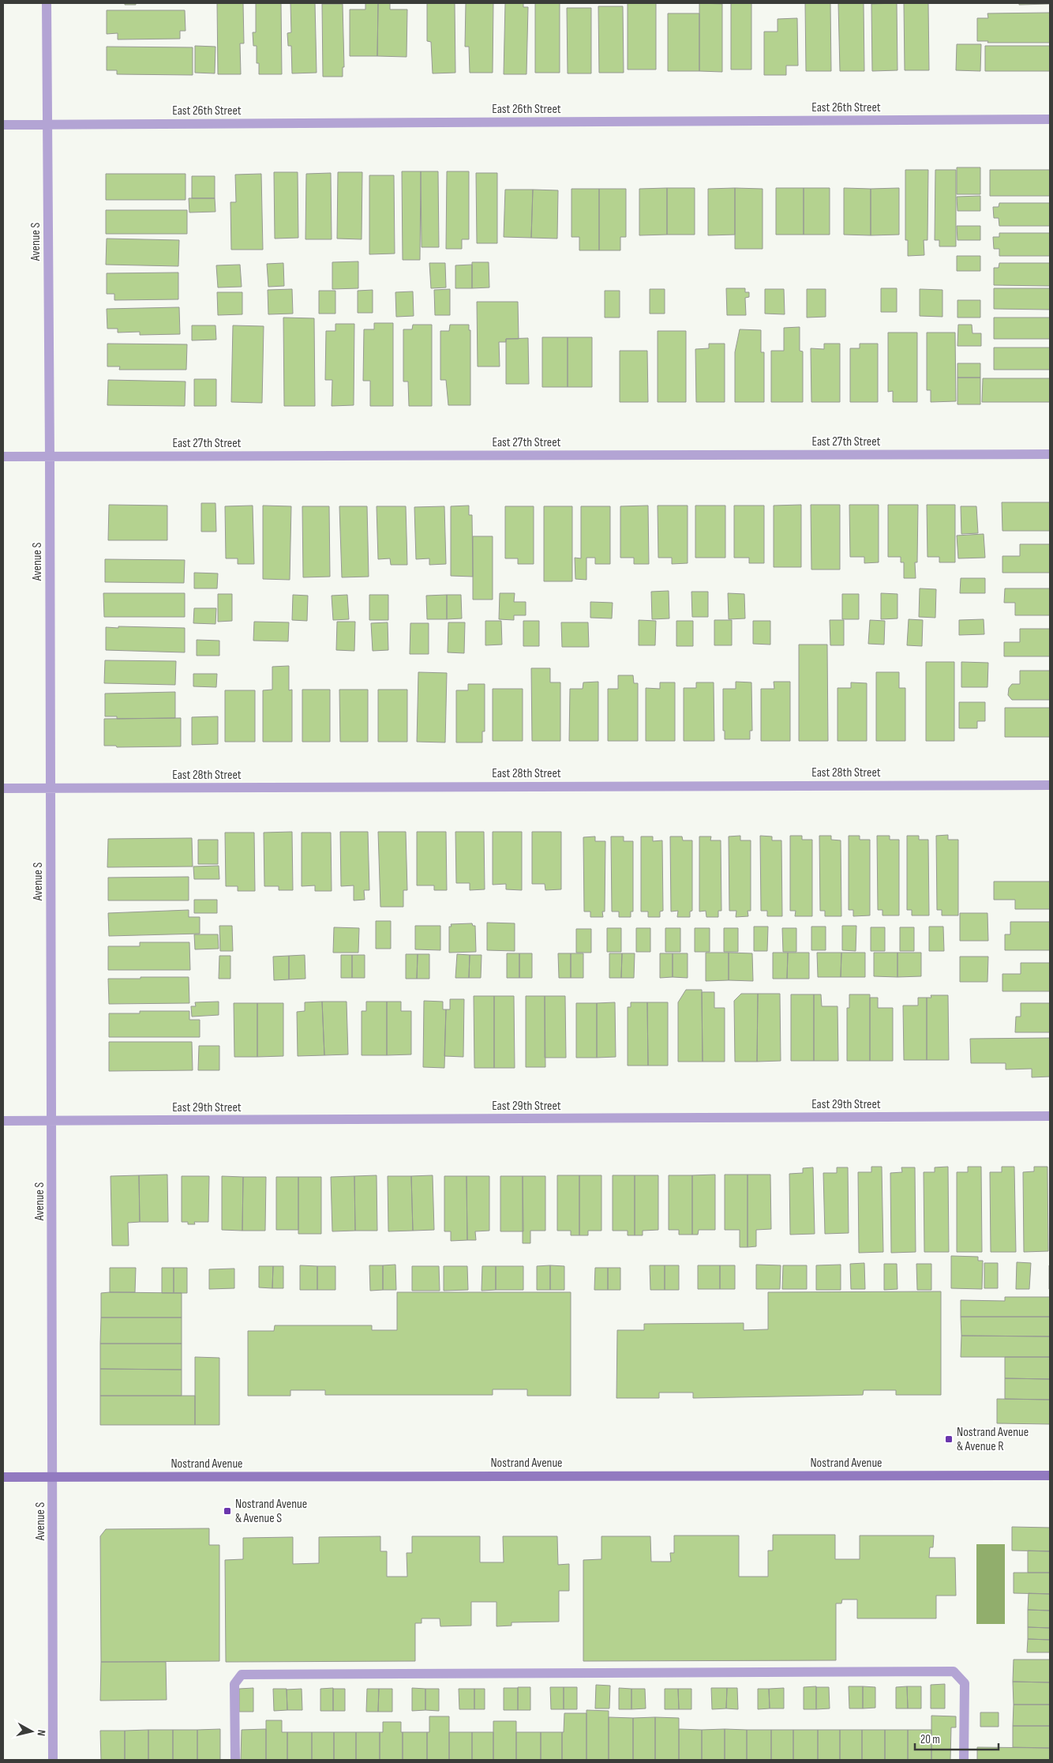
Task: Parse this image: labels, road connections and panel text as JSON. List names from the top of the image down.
{
  "streets": {
    "main road": ["Nostrand Avenue"],
    "street": [
      "East 26th Street",
      "Avenue S",
      "East 27th Street",
      "East 28th Street",
      "East 29th Street"
    ]
  },
  "crossings": [
    ["East 26th Street", "Avenue S"],
    ["Avenue S", "East 27th Street"],
    ["Avenue S", "East 28th Street"],
    ["Avenue S", "East 29th Street"],
    ["Avenue S", "Nostrand Avenue"]
  ],
  "places": {
    "transit": ["Nostrand Avenue & Avenue R", "Nostrand Avenue & Avenue S"]
  },
  "scale_bar": "20 m",
  "north": "right"
}
